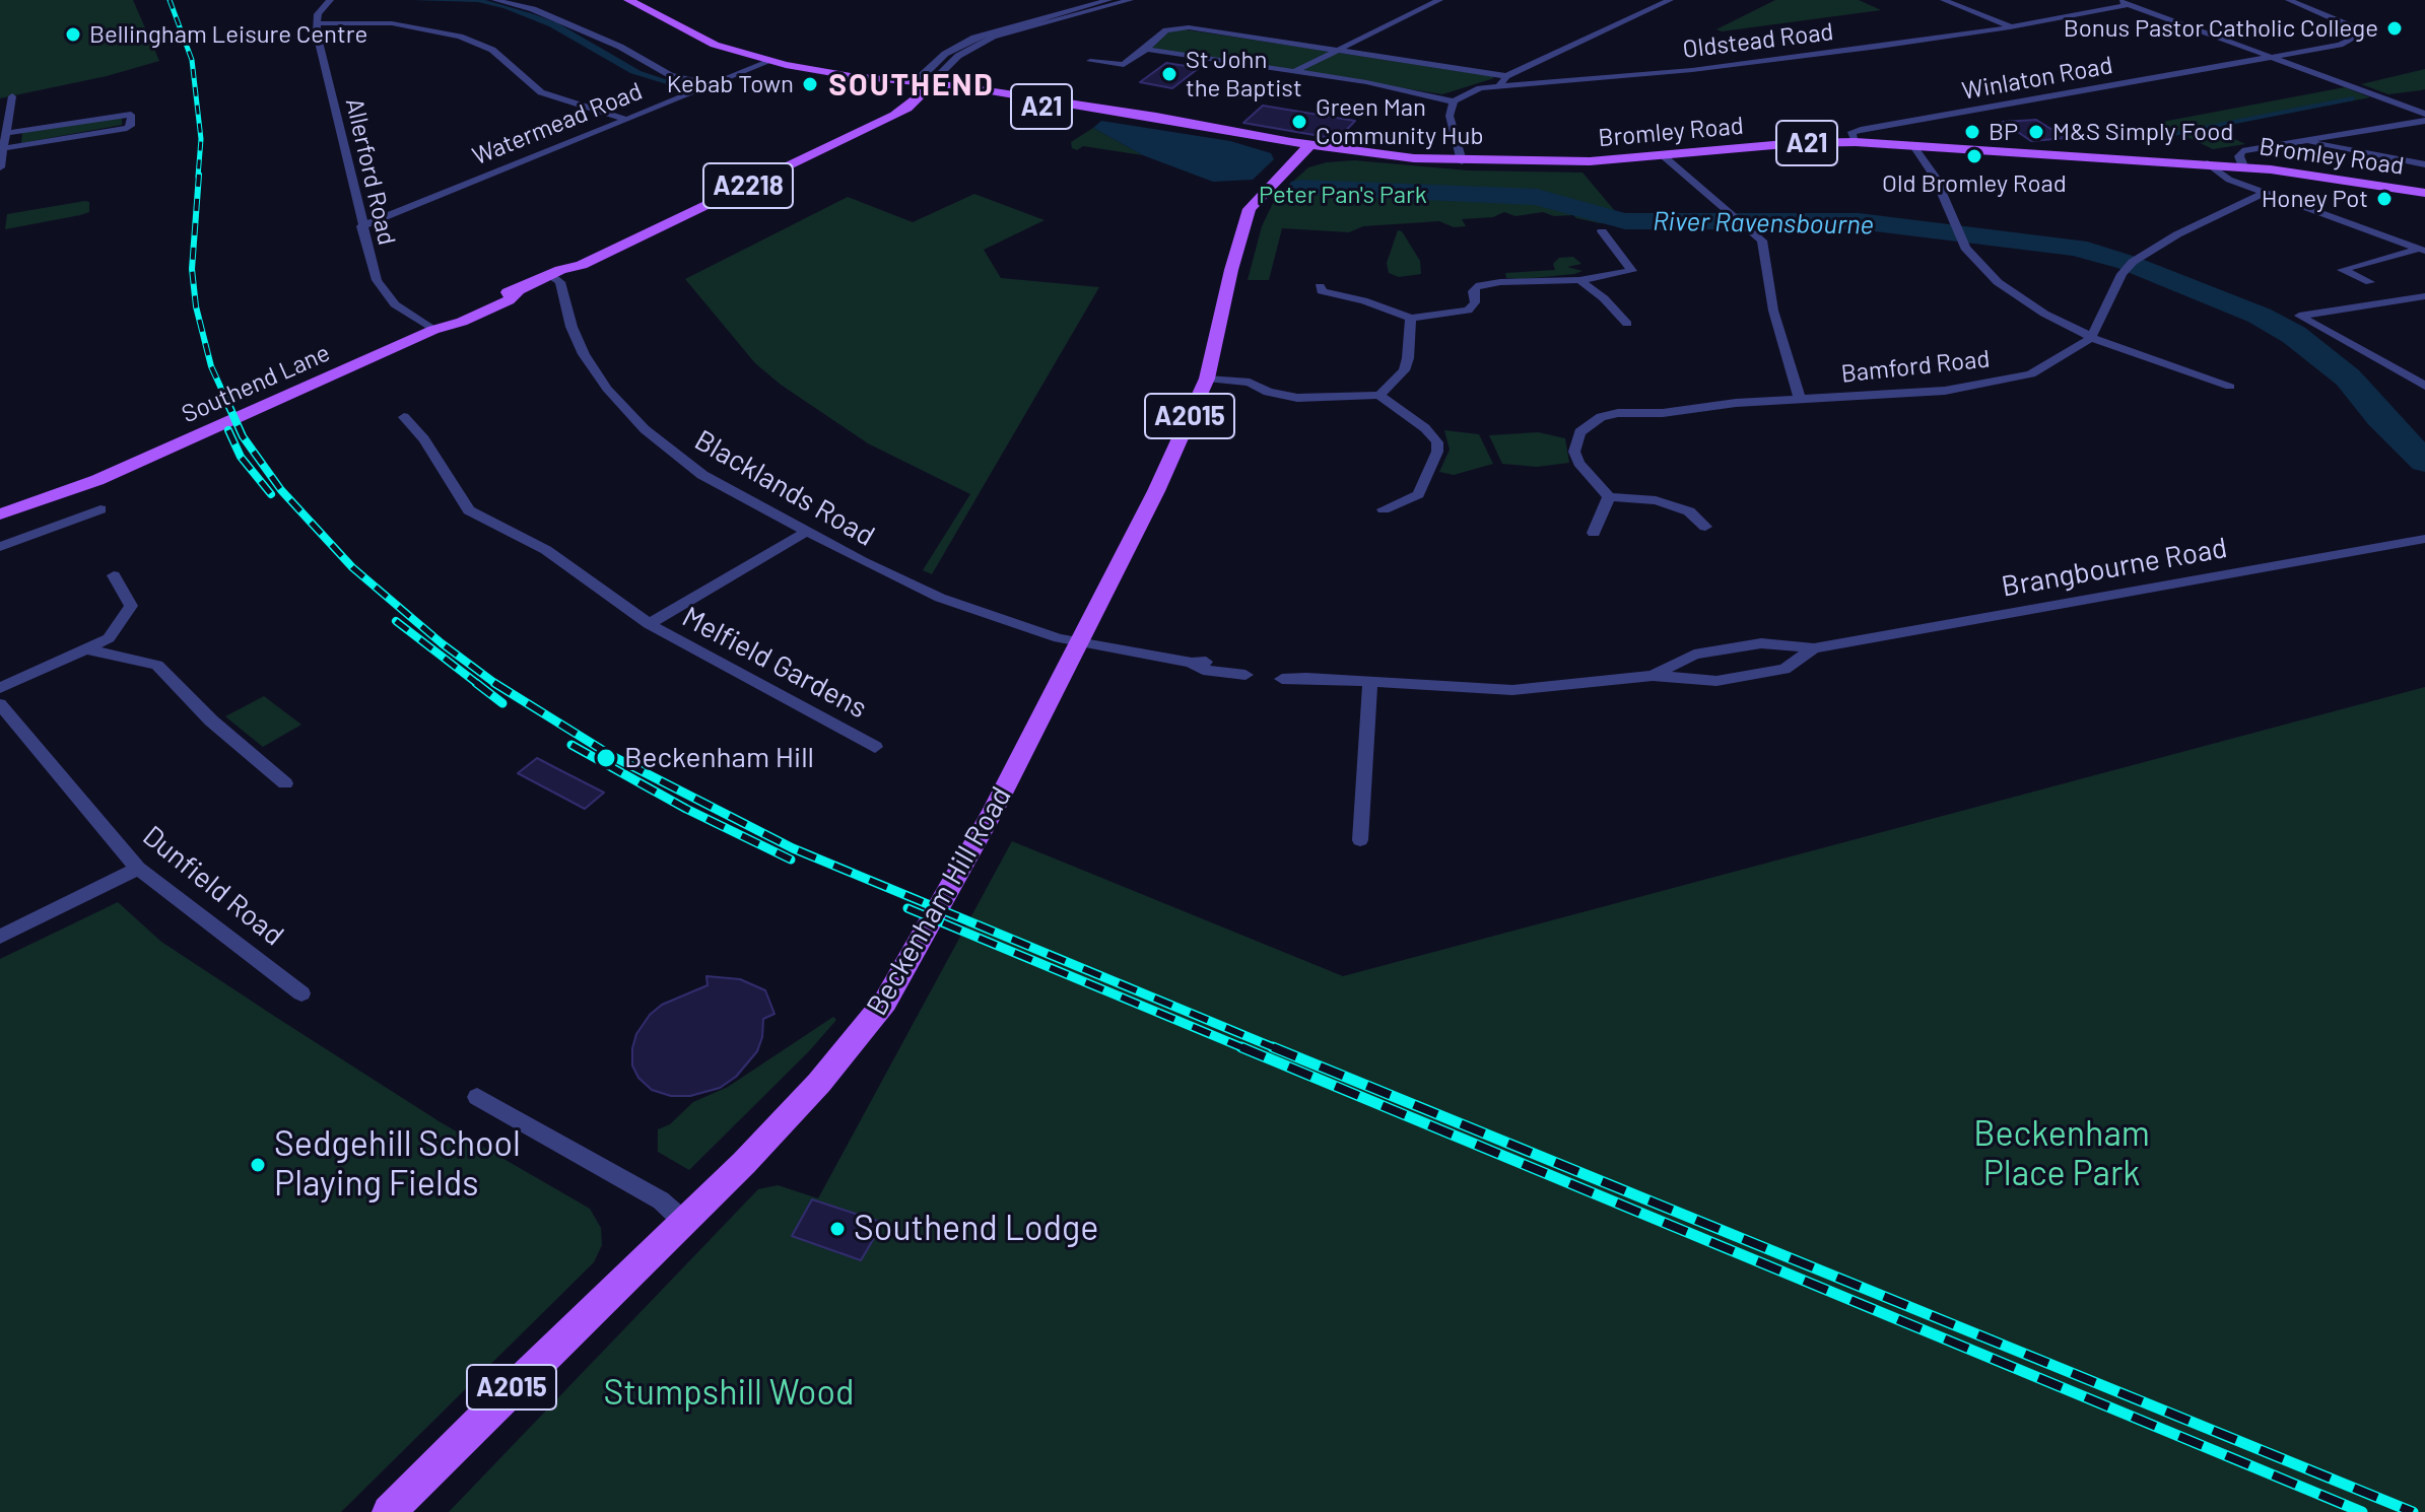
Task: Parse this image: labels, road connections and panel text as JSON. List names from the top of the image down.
{
  "streets": {
    "main road": [
      "A21",
      "Bromley Road",
      "A2218",
      "Southend Lane",
      "A2015",
      "Beckenham Hill Road"
    ],
    "street": [
      "Oldstead Road",
      "Winlaton Road",
      "Watermead Road",
      "Allerford Road",
      "Bamford Road",
      "Blacklands Road",
      "Brangbourne Road",
      "Melfield Gardens",
      "Dunfield Road"
    ]
  },
  "crossings": [
    ["Winlaton Road", "Bromley Road"],
    ["Watermead Road", "Bromley Road"],
    ["Watermead Road", "Allerford Road"],
    ["Bromley Road", "Southend Lane"],
    ["Bromley Road", "Beckenham Hill Road"],
    ["Allerford Road", "Southend Lane"],
    ["Southend Lane", "Blacklands Road"],
    ["Blacklands Road", "Melfield Gardens"],
    ["Blacklands Road", "Beckenham Hill Road"]
  ],
  "districts": ["SOUTHEND"],
  "water": ["River Ravensbourne"],
  "parks": ["Peter Pan's Park", "Beckenham Place Park", "Stumpshill Wood"],
  "places": [
    "Bonus Pastor Catholic College",
    "Bellingham Leisure Centre",
    "St John the Baptist",
    "Kebab Town",
    "Green Man Community Hub",
    "BP",
    "M&S Simply Food",
    "Old Bromley Road",
    "Honey Pot",
    "Beckenham Hill",
    "Sedgehill School Playing Fields",
    "Southend Lodge"
  ]
}
